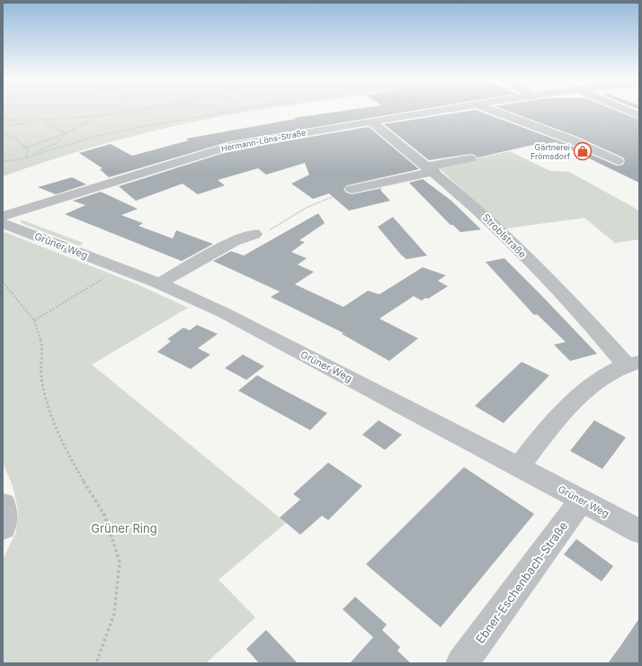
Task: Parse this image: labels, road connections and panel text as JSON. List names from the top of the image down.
{
  "streets": {
    "street": [
      "Hermann-Löns-Straße",
      "Stroblstraße",
      "Grüner Weg",
      "Ebner-Eschenbach-Straße"
    ]
  },
  "crossings": [
    ["Hermann-Löns-Straße", "Stroblstraße"],
    ["Grüner Weg", "Ebner-Eschenbach-Straße"]
  ],
  "parks": ["Grüner Ring"],
  "places": {
    "shop": ["Gärtnerei Frömsdorf"]
  }
}
